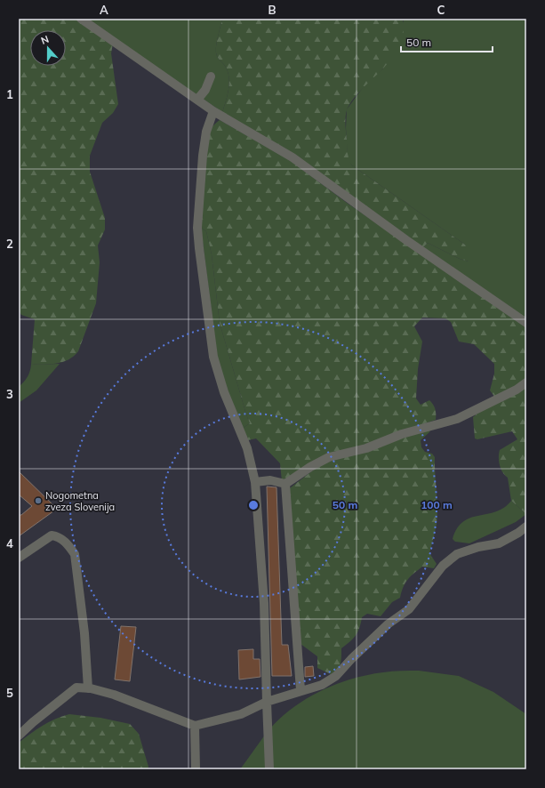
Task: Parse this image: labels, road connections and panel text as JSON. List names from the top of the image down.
{
  "places": ["Nogometna zveza Slovenija"],
  "scale_bar": "50 m",
  "north": "top",
  "grid": {
    "columns": ["A", "B", "C"],
    "rows": [
      "1",
      "2",
      "3",
      "4",
      "5"
    ]
  },
  "rings": ["50 m", "100 m"]
}
